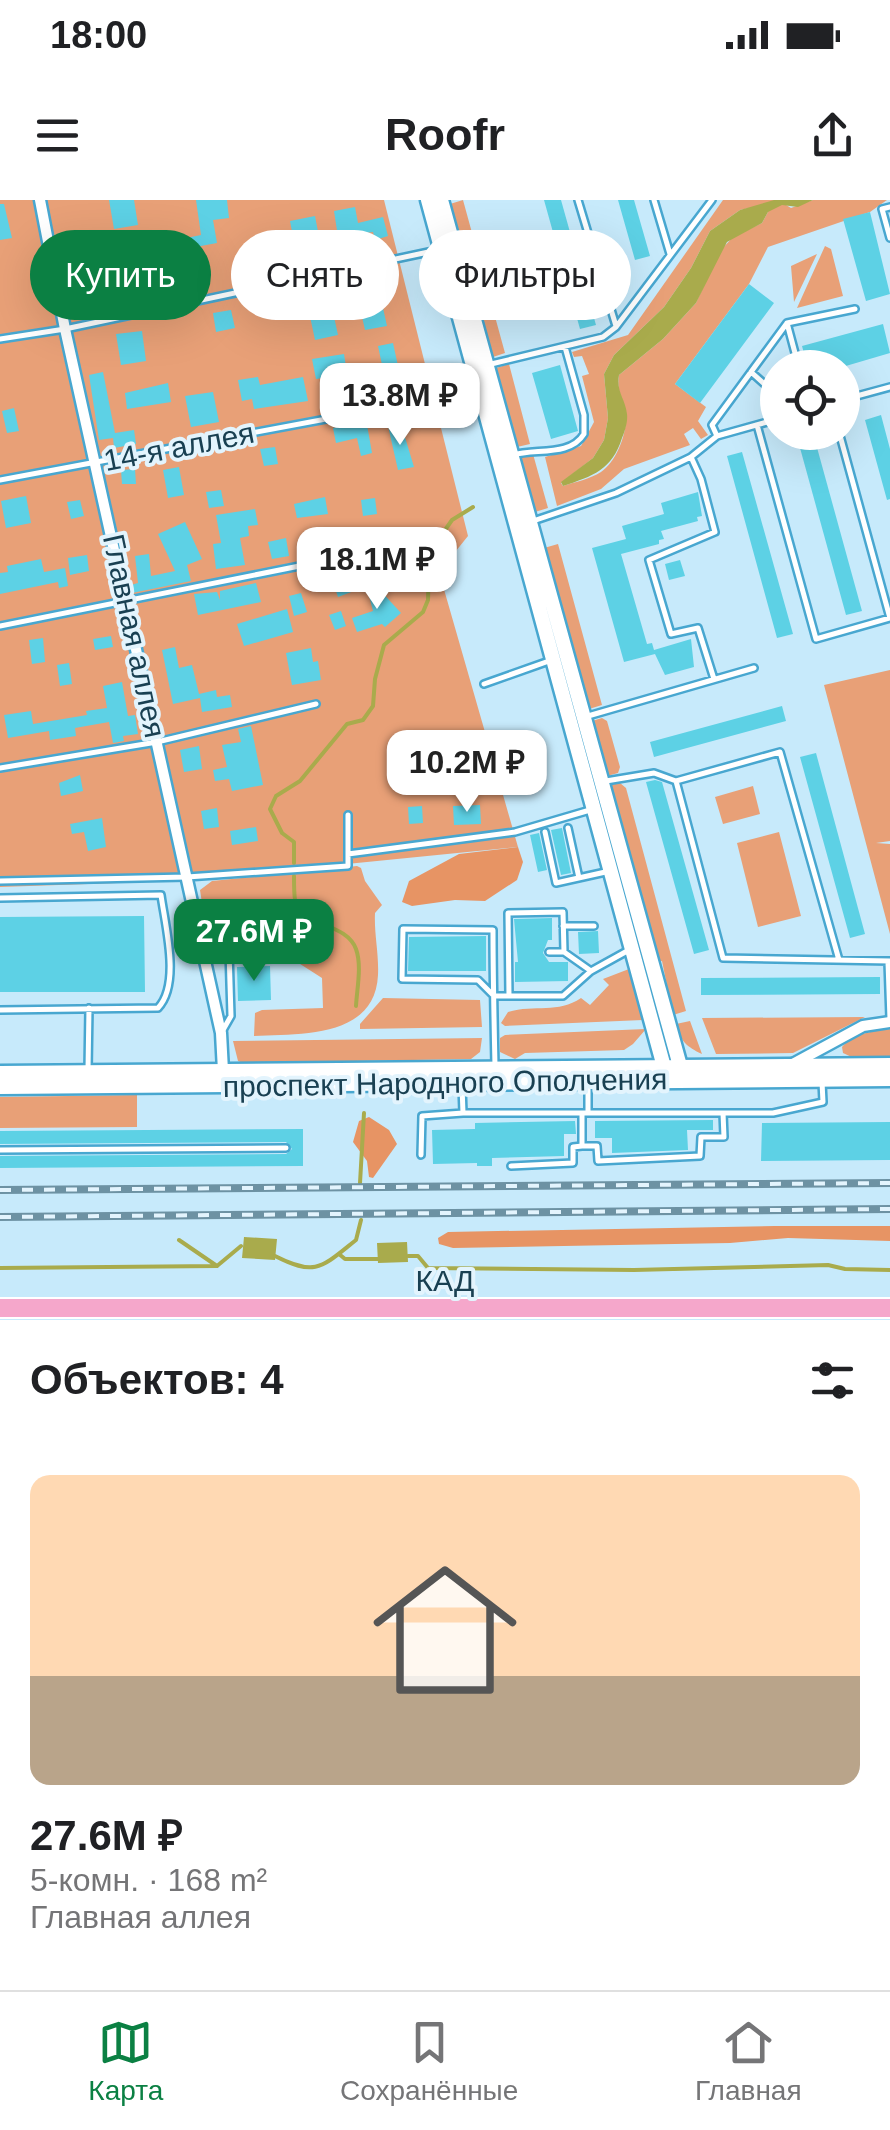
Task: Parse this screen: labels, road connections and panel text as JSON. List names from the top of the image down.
{
  "streets": {
    "highway": ["КАД"],
    "main road": ["проспект Народного Ополчения"],
    "street": ["Главная аллея"],
    "lane": ["14-я аллея"]
  },
  "crossings": [
    ["14-я аллея", "Главная аллея"],
    ["Главная аллея", "проспект Народного Ополчения"]
  ],
  "page": {
    "status": "18:00",
    "header": "Roofr",
    "chip": ["Купить", "Снять", "Фильтры"],
    "price": [
      "13.8M ₽",
      "18.1M ₽",
      "10.2M ₽",
      "27.6M ₽"
    ],
    "heading": "Объектов: 4",
    "list": [
      {
        "name": "27.6M ₽",
        "note": "5-комн. · 168 m² · Главная аллея"
      }
    ],
    "tabs": ["Карта", "Сохранённые", "Главная"]
  }
}
